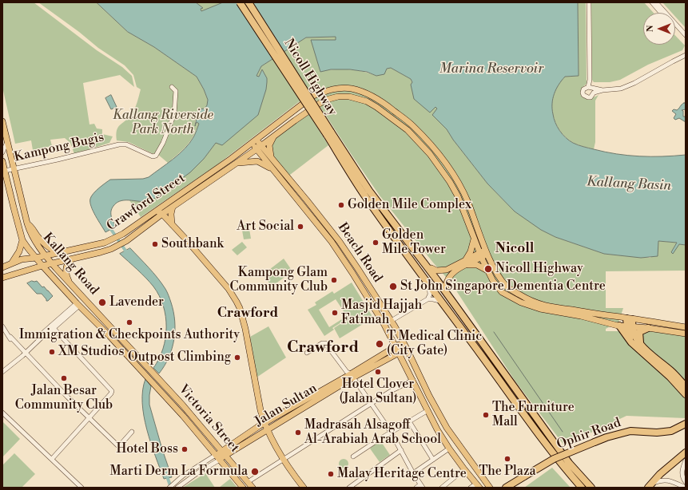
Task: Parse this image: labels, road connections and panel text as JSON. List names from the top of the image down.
{
  "streets": {
    "highway": ["Nicoll Highway", "Ophir Road"],
    "main road": [
      "Crawford Street",
      "Beach Road",
      "Kallang Road",
      "Jalan Sultan",
      "Victoria Street"
    ],
    "street": ["Kampong Bugis"]
  },
  "crossings": [
    ["Kampong Bugis", "Kallang Road"],
    ["Crawford Street", "Beach Road"],
    ["Crawford Street", "Kallang Road"],
    ["Beach Road", "Jalan Sultan"],
    ["Kallang Road", "Victoria Street"],
    ["Jalan Sultan", "Victoria Street"]
  ],
  "districts": ["Nicoll", "Crawford", "Crawford"],
  "water": ["Marina Reservoir", "Kallang Basin"],
  "parks": ["Kallang Riverside Park North"],
  "places": [
    "Golden Mile Complex",
    "Art Social",
    "Golden Mile Tower",
    "Southbank",
    "Nicoll Highway",
    "Kampong Glam Community Club",
    "St John Singapore Dementia Centre",
    "Lavender",
    "Masjid Hajjah Fatimah",
    "Immigration & Checkpoints Authority",
    "T Medical Clinic (City Gate)",
    "XM Studios",
    "Outpost Climbing",
    "Hotel Clover (Jalan Sultan)",
    "Jalan Besar Community Club",
    "The Furniture Mall",
    "Madrasah Alsagoff Al-Arabiah Arab School",
    "Hotel Boss",
    "The Plaza",
    "Marti Derm La Formula",
    "Malay Heritage Centre"
  ],
  "north": "left"
}
